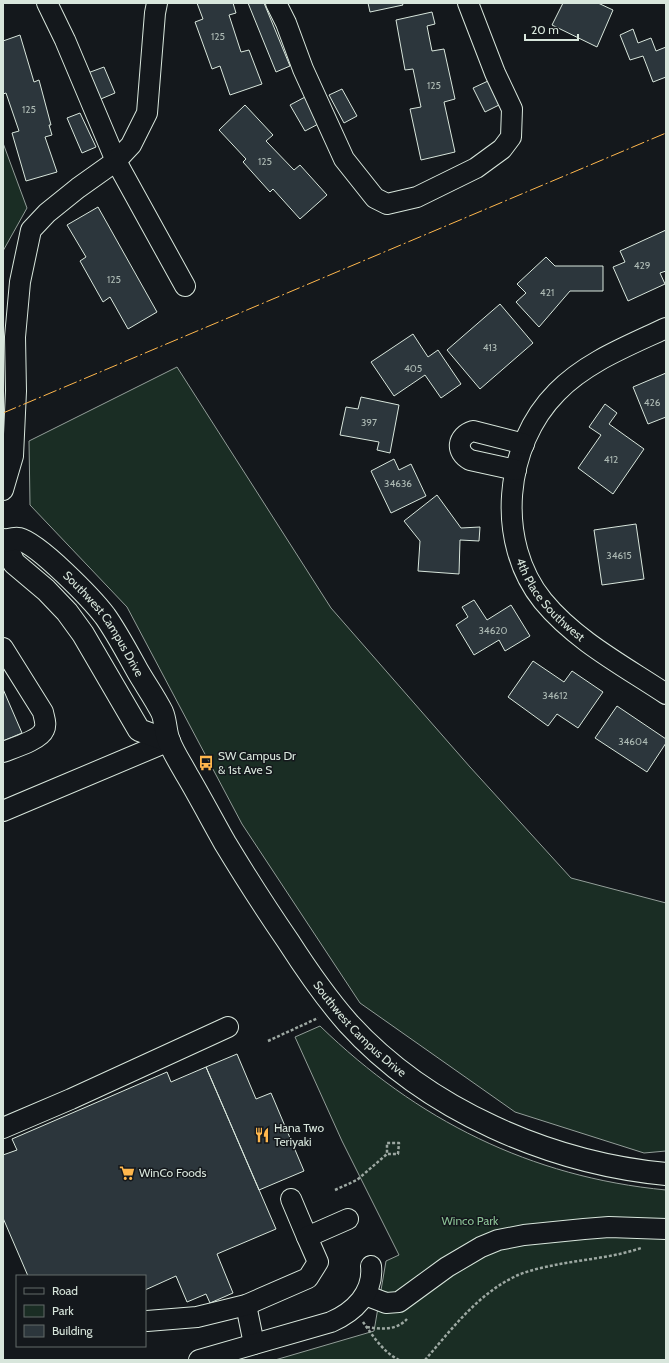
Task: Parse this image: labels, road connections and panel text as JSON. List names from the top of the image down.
{
  "streets": {
    "main road": ["Southwest Campus Drive"],
    "street": ["4th Place Southwest"]
  },
  "parks": ["Winco Park"],
  "places": {
    "bus stop": ["SW Campus Dr & 1st Ave S"],
    "restaurant": ["Hana Two Teriyaki"],
    "supermarket": ["WinCo Foods"]
  },
  "house_numbers": [
    "125",
    "125",
    "125",
    "125",
    "429",
    "125",
    "421",
    "413",
    "405",
    "426",
    "397",
    "412",
    "34636",
    "34615",
    "34620",
    "34612",
    "34604"
  ],
  "legend": ["Road", "Park", "Building"],
  "scale_bar": "20 m"
}
